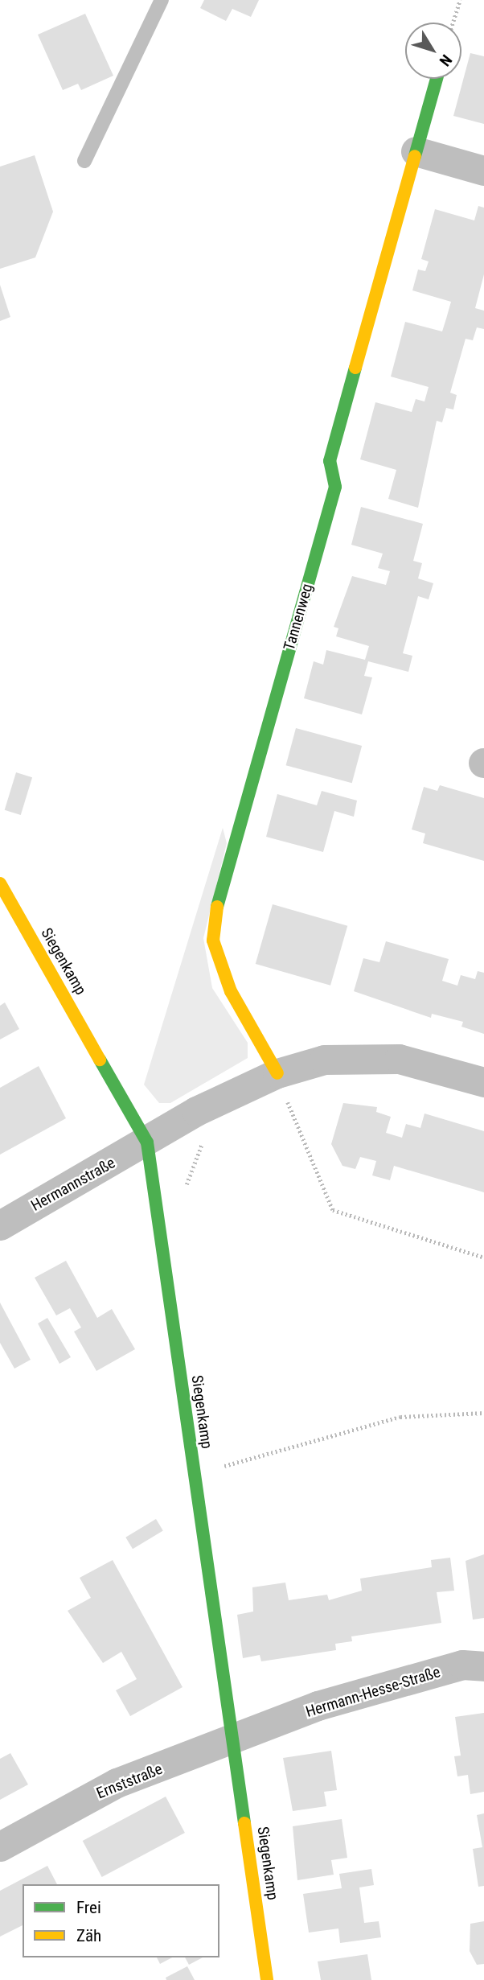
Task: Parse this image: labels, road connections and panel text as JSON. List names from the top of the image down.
{
  "streets": {
    "street": [
      "Tannenweg",
      "Siegenkamp",
      "Hermannstraße",
      "Hermann-Hesse-Straße",
      "Ernststraße"
    ]
  },
  "crossings": [
    ["Tannenweg", "Hermannstraße"],
    ["Siegenkamp", "Hermannstraße"],
    ["Siegenkamp", "Hermann-Hesse-Straße"],
    ["Siegenkamp", "Ernststraße"],
    ["Hermann-Hesse-Straße", "Ernststraße"]
  ],
  "legend": ["Frei", "Zäh"],
  "north": "bottom right"
}
